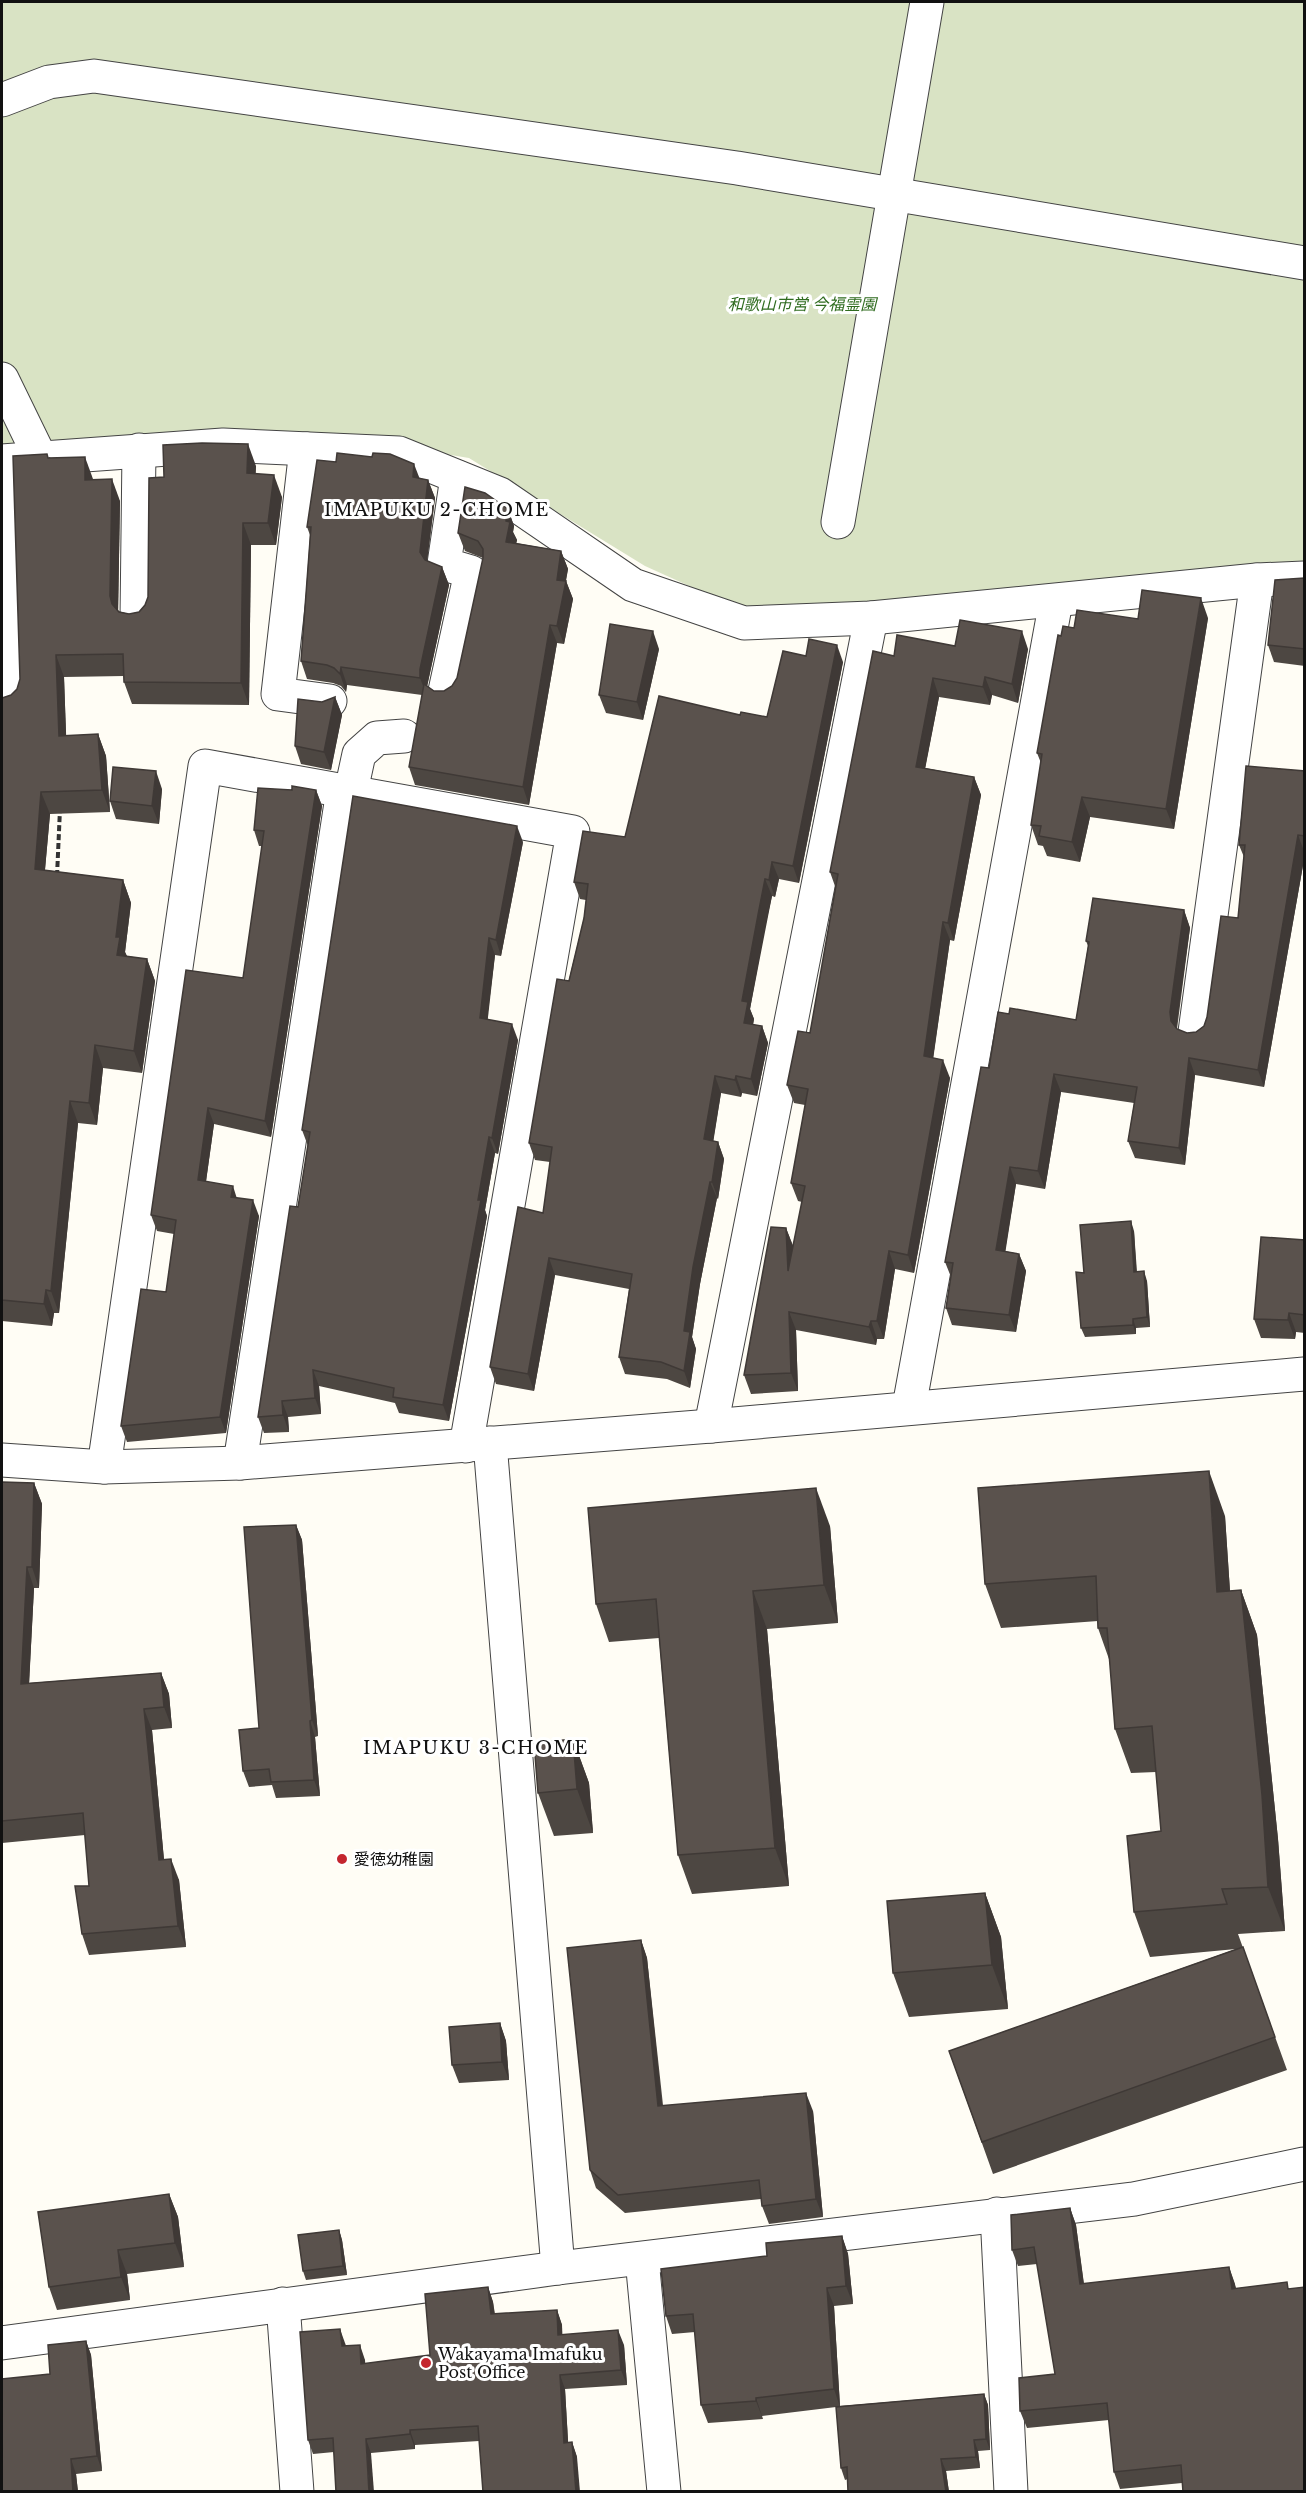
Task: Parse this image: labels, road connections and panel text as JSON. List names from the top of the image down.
{
  "districts": ["IMAPUKU 2-CHOME", "IMAPUKU 3-CHOME"],
  "parks": ["和歌山市営 今福霊園"],
  "places": ["愛徳幼稚園", "Wakayama Imafuku Post Office"]
}
